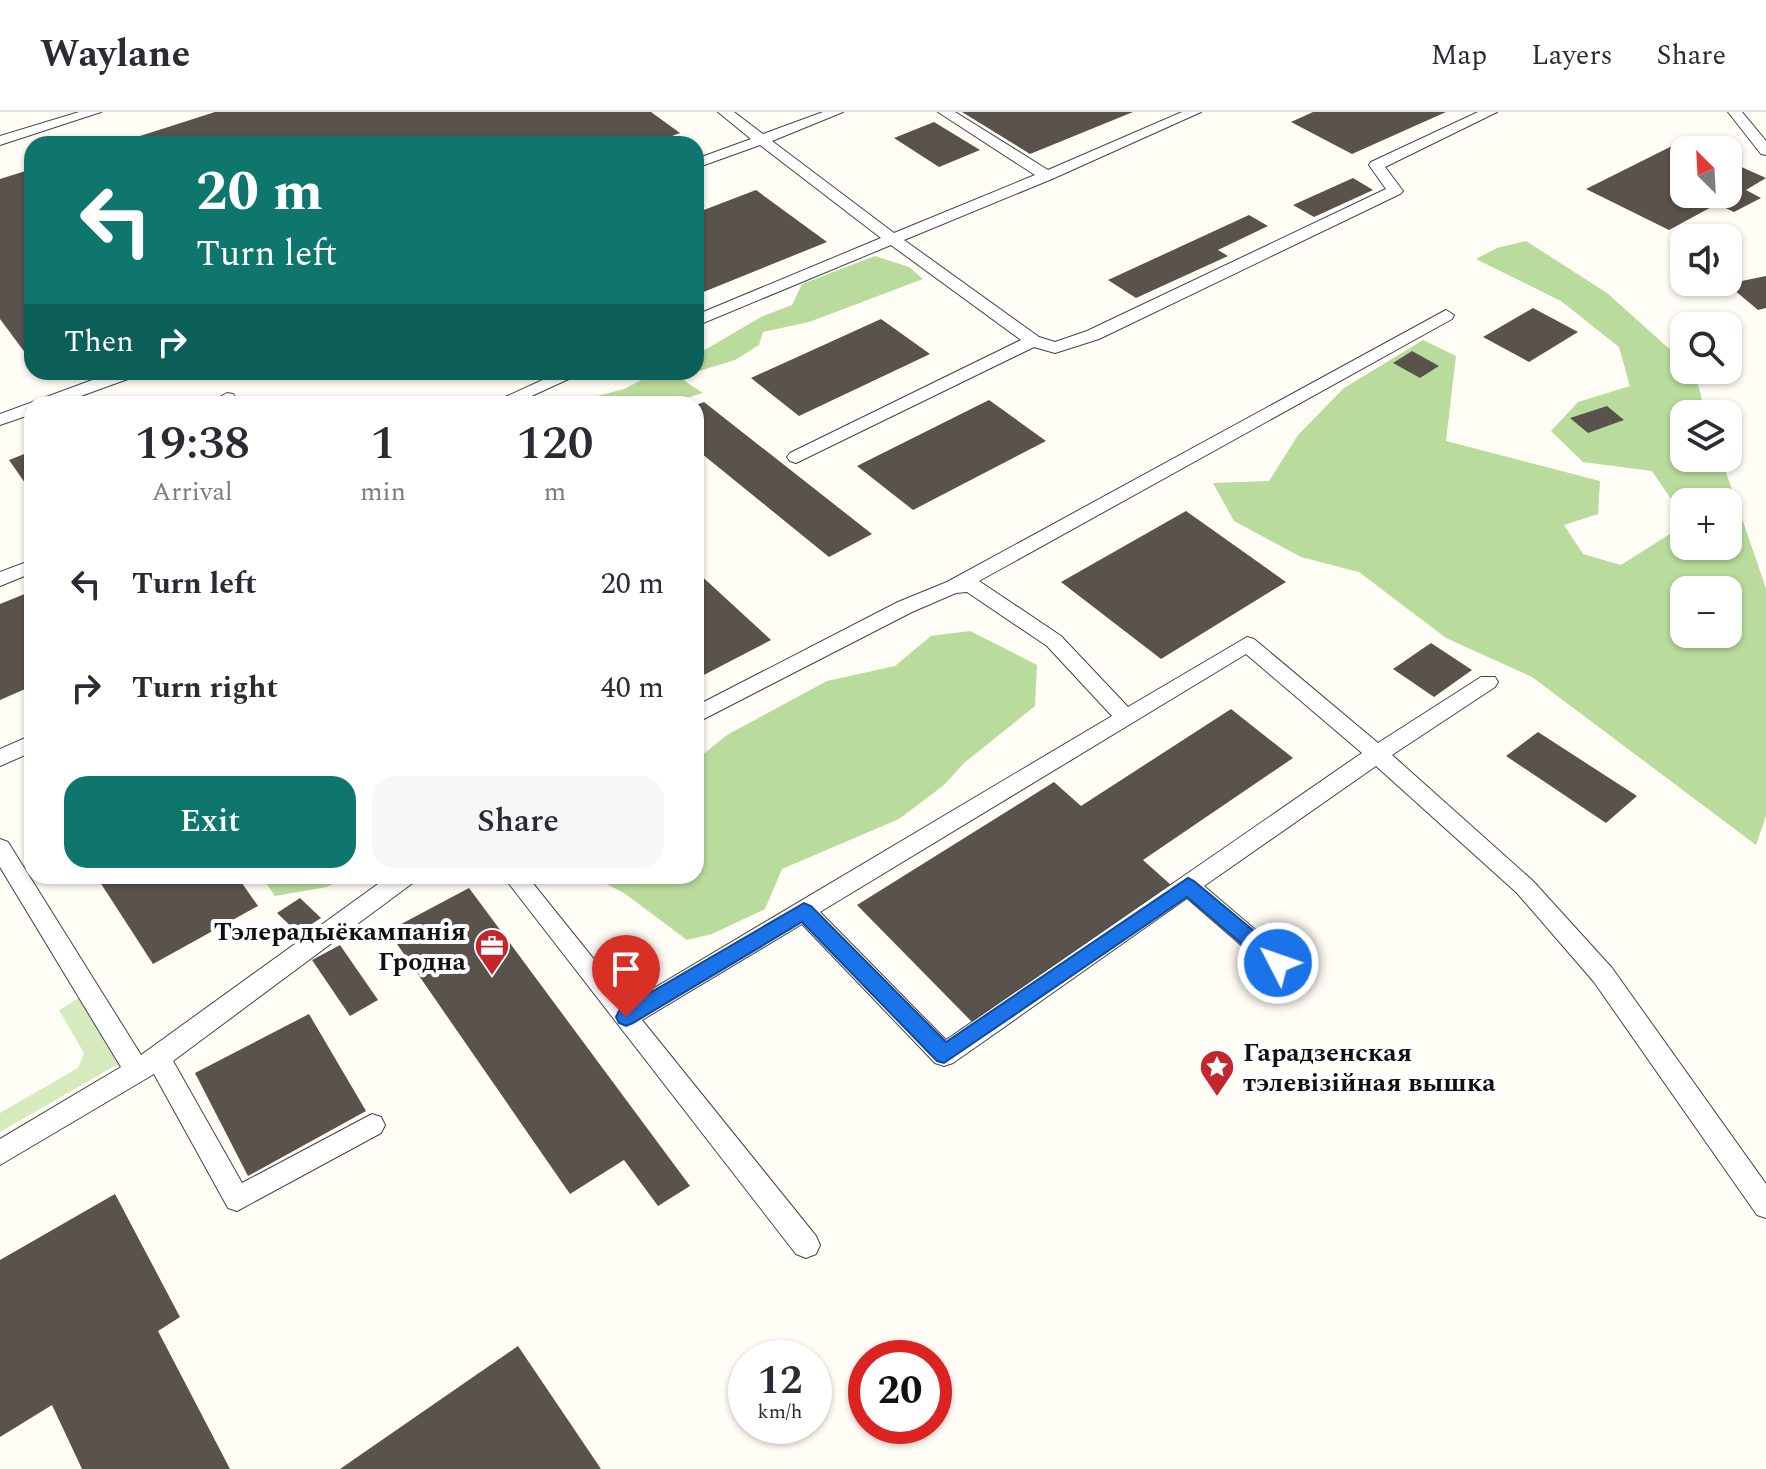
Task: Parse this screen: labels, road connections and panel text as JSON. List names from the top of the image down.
{
  "places": {
    "office": ["Тэлерадыёкампанія Гродна"],
    "place": ["Гарадзенская тэлевізійная вышка"]
  },
  "north": "top left",
  "page": {
    "header": "Waylane",
    "nav": ["Map", "Layers", "Share"],
    "map_buttons": ["+", "−"],
    "turn": ["20 m", "Turn left"],
    "then": "Then",
    "eta": [
      "19:38",
      "Arrival",
      "1",
      "min",
      "120",
      "m"
    ],
    "list": [
      {
        "name": "Turn left",
        "value": "20 m"
      },
      {
        "name": "Turn right",
        "value": "40 m"
      }
    ],
    "buttons": ["Exit", "Share"],
    "speed": "12 km/h",
    "limit": "20"
  }
}
